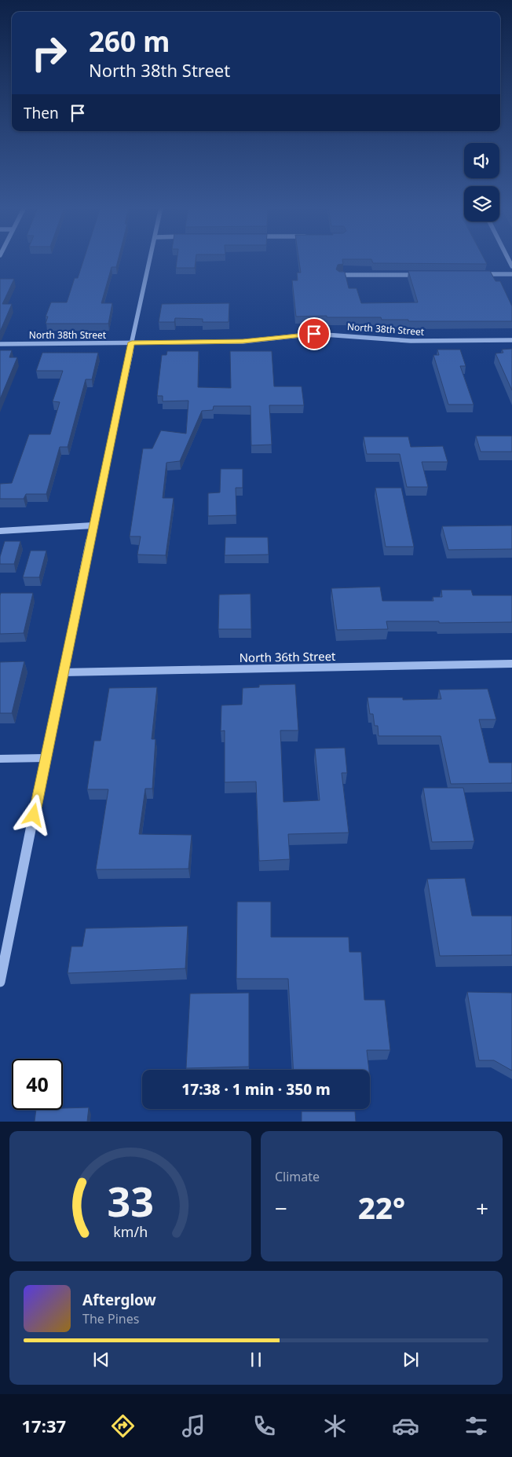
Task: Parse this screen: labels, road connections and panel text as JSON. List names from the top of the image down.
{
  "streets": {
    "street": ["North 38th Street", "North 36th Street"]
  },
  "page": {
    "turn": ["260 m", "North 38th Street"],
    "then": "Then",
    "limit": "40",
    "trip": "17:38 · 1 min · 350 m",
    "tile": "Climate",
    "heat": ["−", "22°", "+"],
    "song": ["Afterglow", "The Pines"],
    "tabs": "17:37",
    "gauge": ["33", "km/h"]
  }
}
